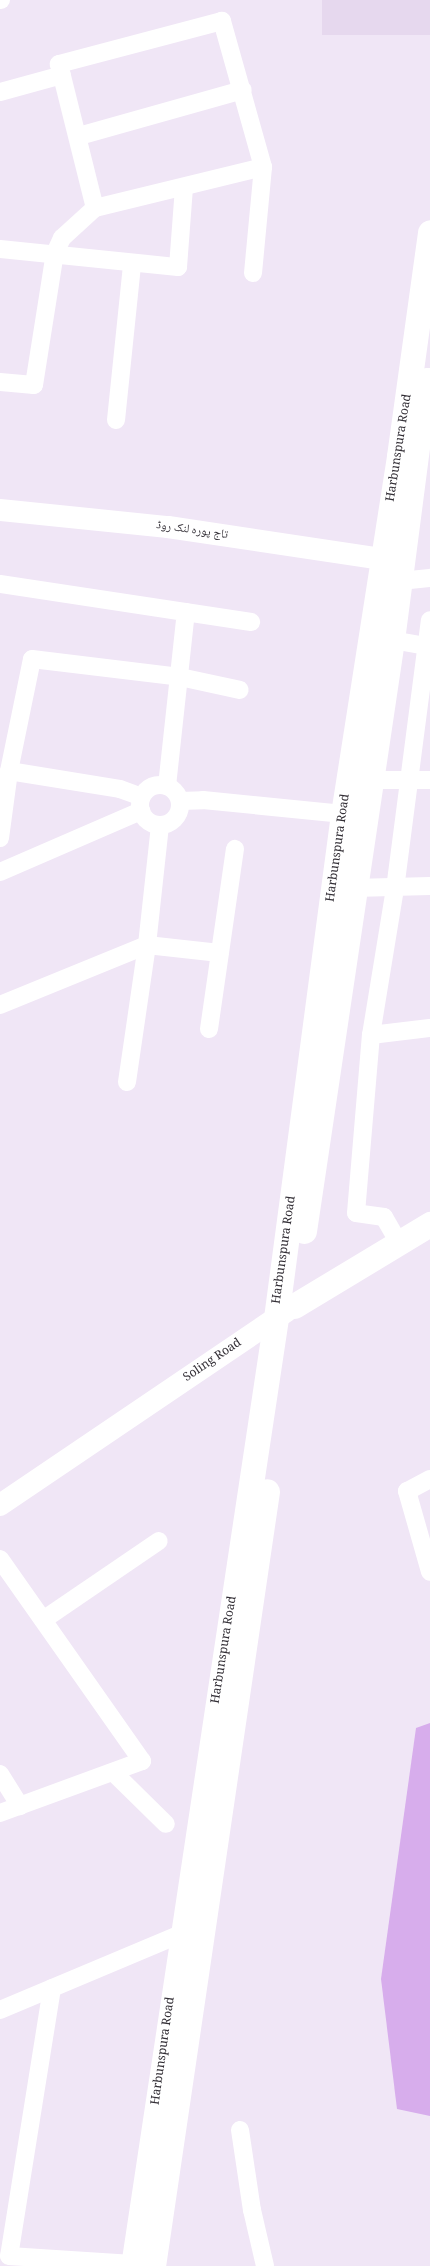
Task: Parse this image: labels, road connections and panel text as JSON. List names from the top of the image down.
{
  "streets": {
    "main road": ["Harbunspura Road", "Soling Road"],
    "street": ["تاج پورہ لنک روڈ"]
  },
  "crossings": [
    ["Harbunspura Road", "تاج پورہ لنک روڈ"],
    ["Harbunspura Road", "Soling Road"]
  ]
}
